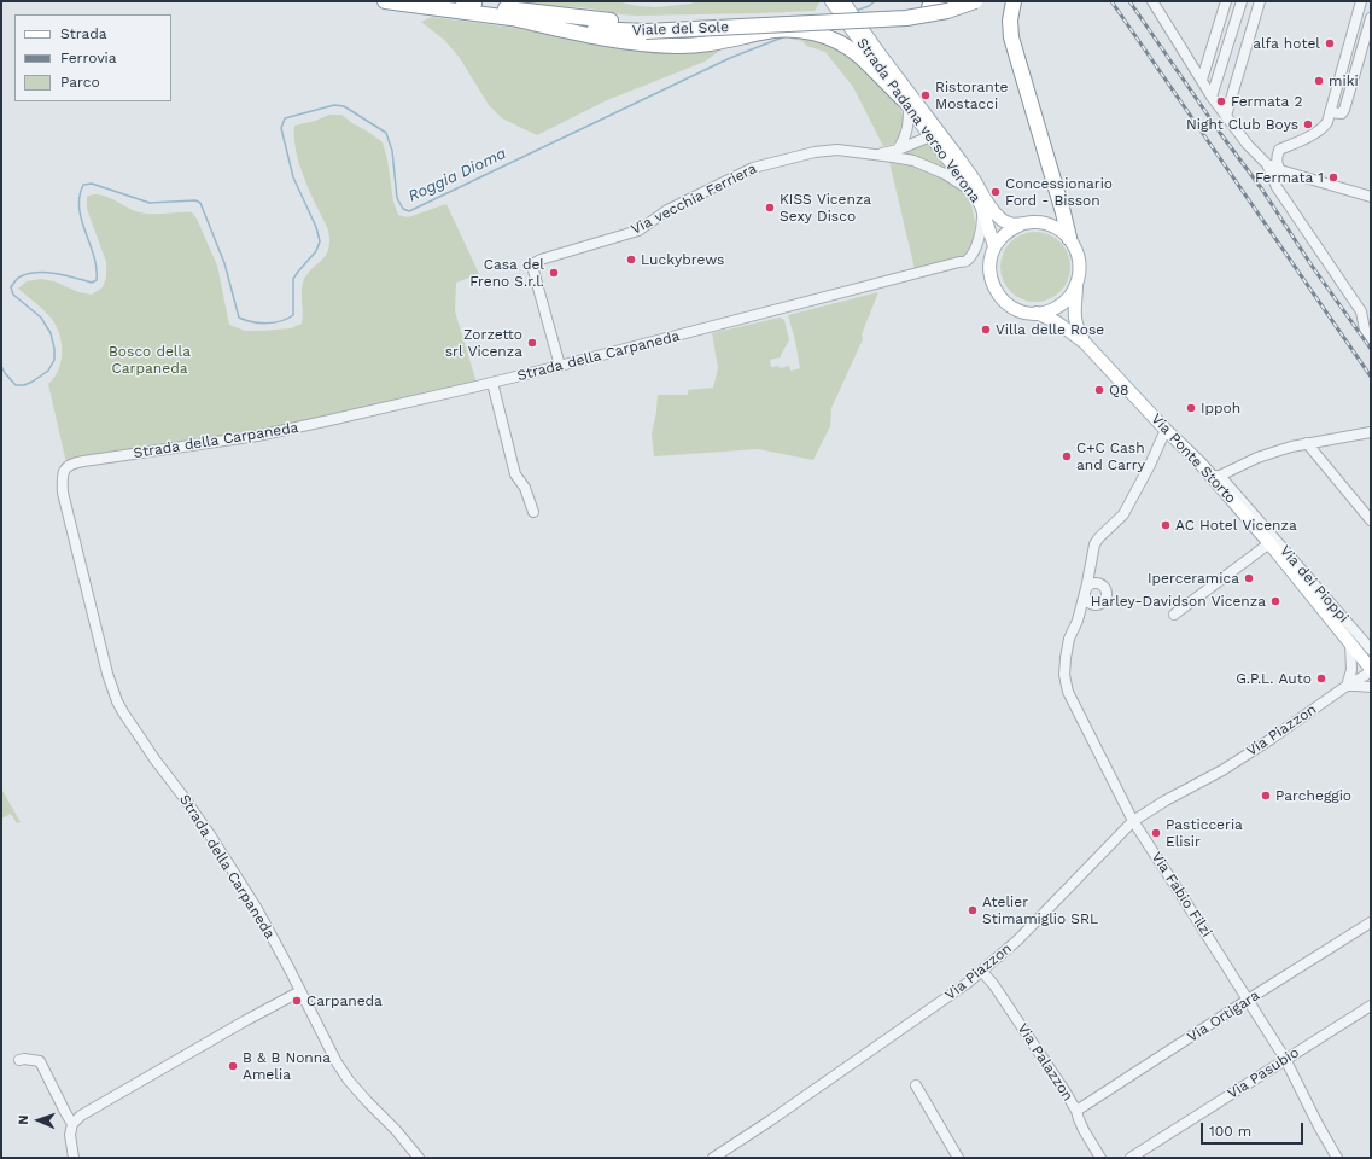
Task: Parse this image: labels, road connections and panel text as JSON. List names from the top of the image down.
{
  "streets": {
    "highway": ["Viale del Sole"],
    "main road": ["Strada Padana verso Verona", "Via Ponte Storto"],
    "street": [
      "Via vecchia Ferriera",
      "Strada della Carpaneda",
      "Via dei Pioppi",
      "Via Piazzon",
      "Via Fabio Filzi",
      "Via Ortigara",
      "Via Palazzon",
      "Via Pasubio"
    ]
  },
  "crossings": [
    ["Strada Padana verso Verona", "Via vecchia Ferriera"],
    ["Strada Padana verso Verona", "Strada della Carpaneda"],
    ["Strada Padana verso Verona", "Via Ponte Storto"],
    ["Via vecchia Ferriera", "Strada della Carpaneda"],
    ["Via Ponte Storto", "Via dei Pioppi"],
    ["Via Ponte Storto", "Via Piazzon"],
    ["Via Piazzon", "Via Fabio Filzi"],
    ["Via Piazzon", "Via Palazzon"],
    ["Via Fabio Filzi", "Via Ortigara"],
    ["Via Fabio Filzi", "Via Pasubio"],
    ["Via Ortigara", "Via Palazzon"]
  ],
  "water": ["Roggia Dioma"],
  "parks": ["Bosco della Carpaneda"],
  "places": [
    "alfa hotel",
    "miki",
    "Ristorante Mostacci",
    "Fermata 2",
    "Night Club Boys",
    "Fermata 1",
    "Concessionario Ford - Bisson",
    "KISS Vicenza Sexy Disco",
    "Luckybrews",
    "Casa del Freno S.r.l.",
    "Villa delle Rose",
    "Zorzetto srl Vicenza",
    "Q8",
    "Ippoh",
    "C+C Cash and Carry",
    "AC Hotel Vicenza",
    "Iperceramica",
    "Harley-Davidson Vicenza",
    "G.P.L. Auto",
    "Parcheggio",
    "Pasticceria Elisir",
    "Atelier Stimamiglio SRL",
    "Carpaneda",
    "B & B Nonna Amelia"
  ],
  "legend": ["Strada", "Ferrovia", "Parco"],
  "scale_bar": "100 m",
  "north": "left"
}
